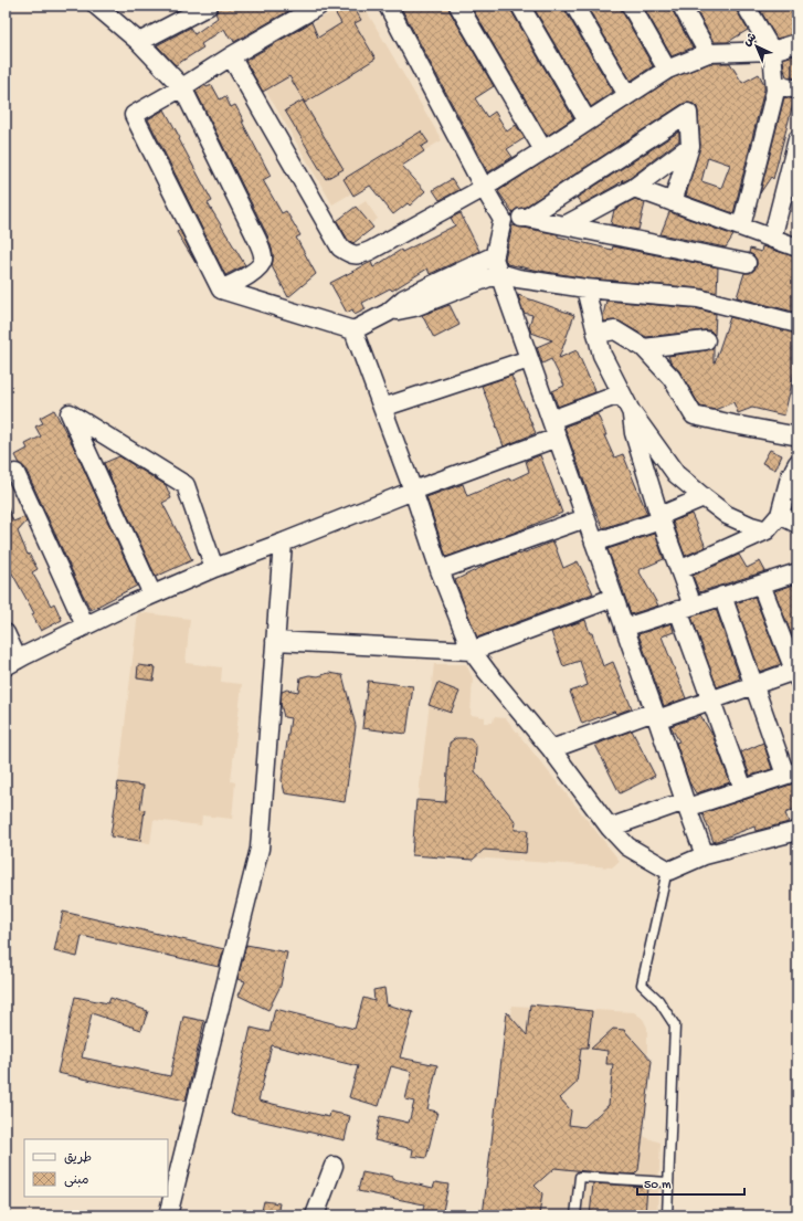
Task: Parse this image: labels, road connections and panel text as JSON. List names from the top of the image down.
{
  "legend": ["طريق", "مبنى"],
  "scale_bar": "50 m",
  "north": "top left"
}
